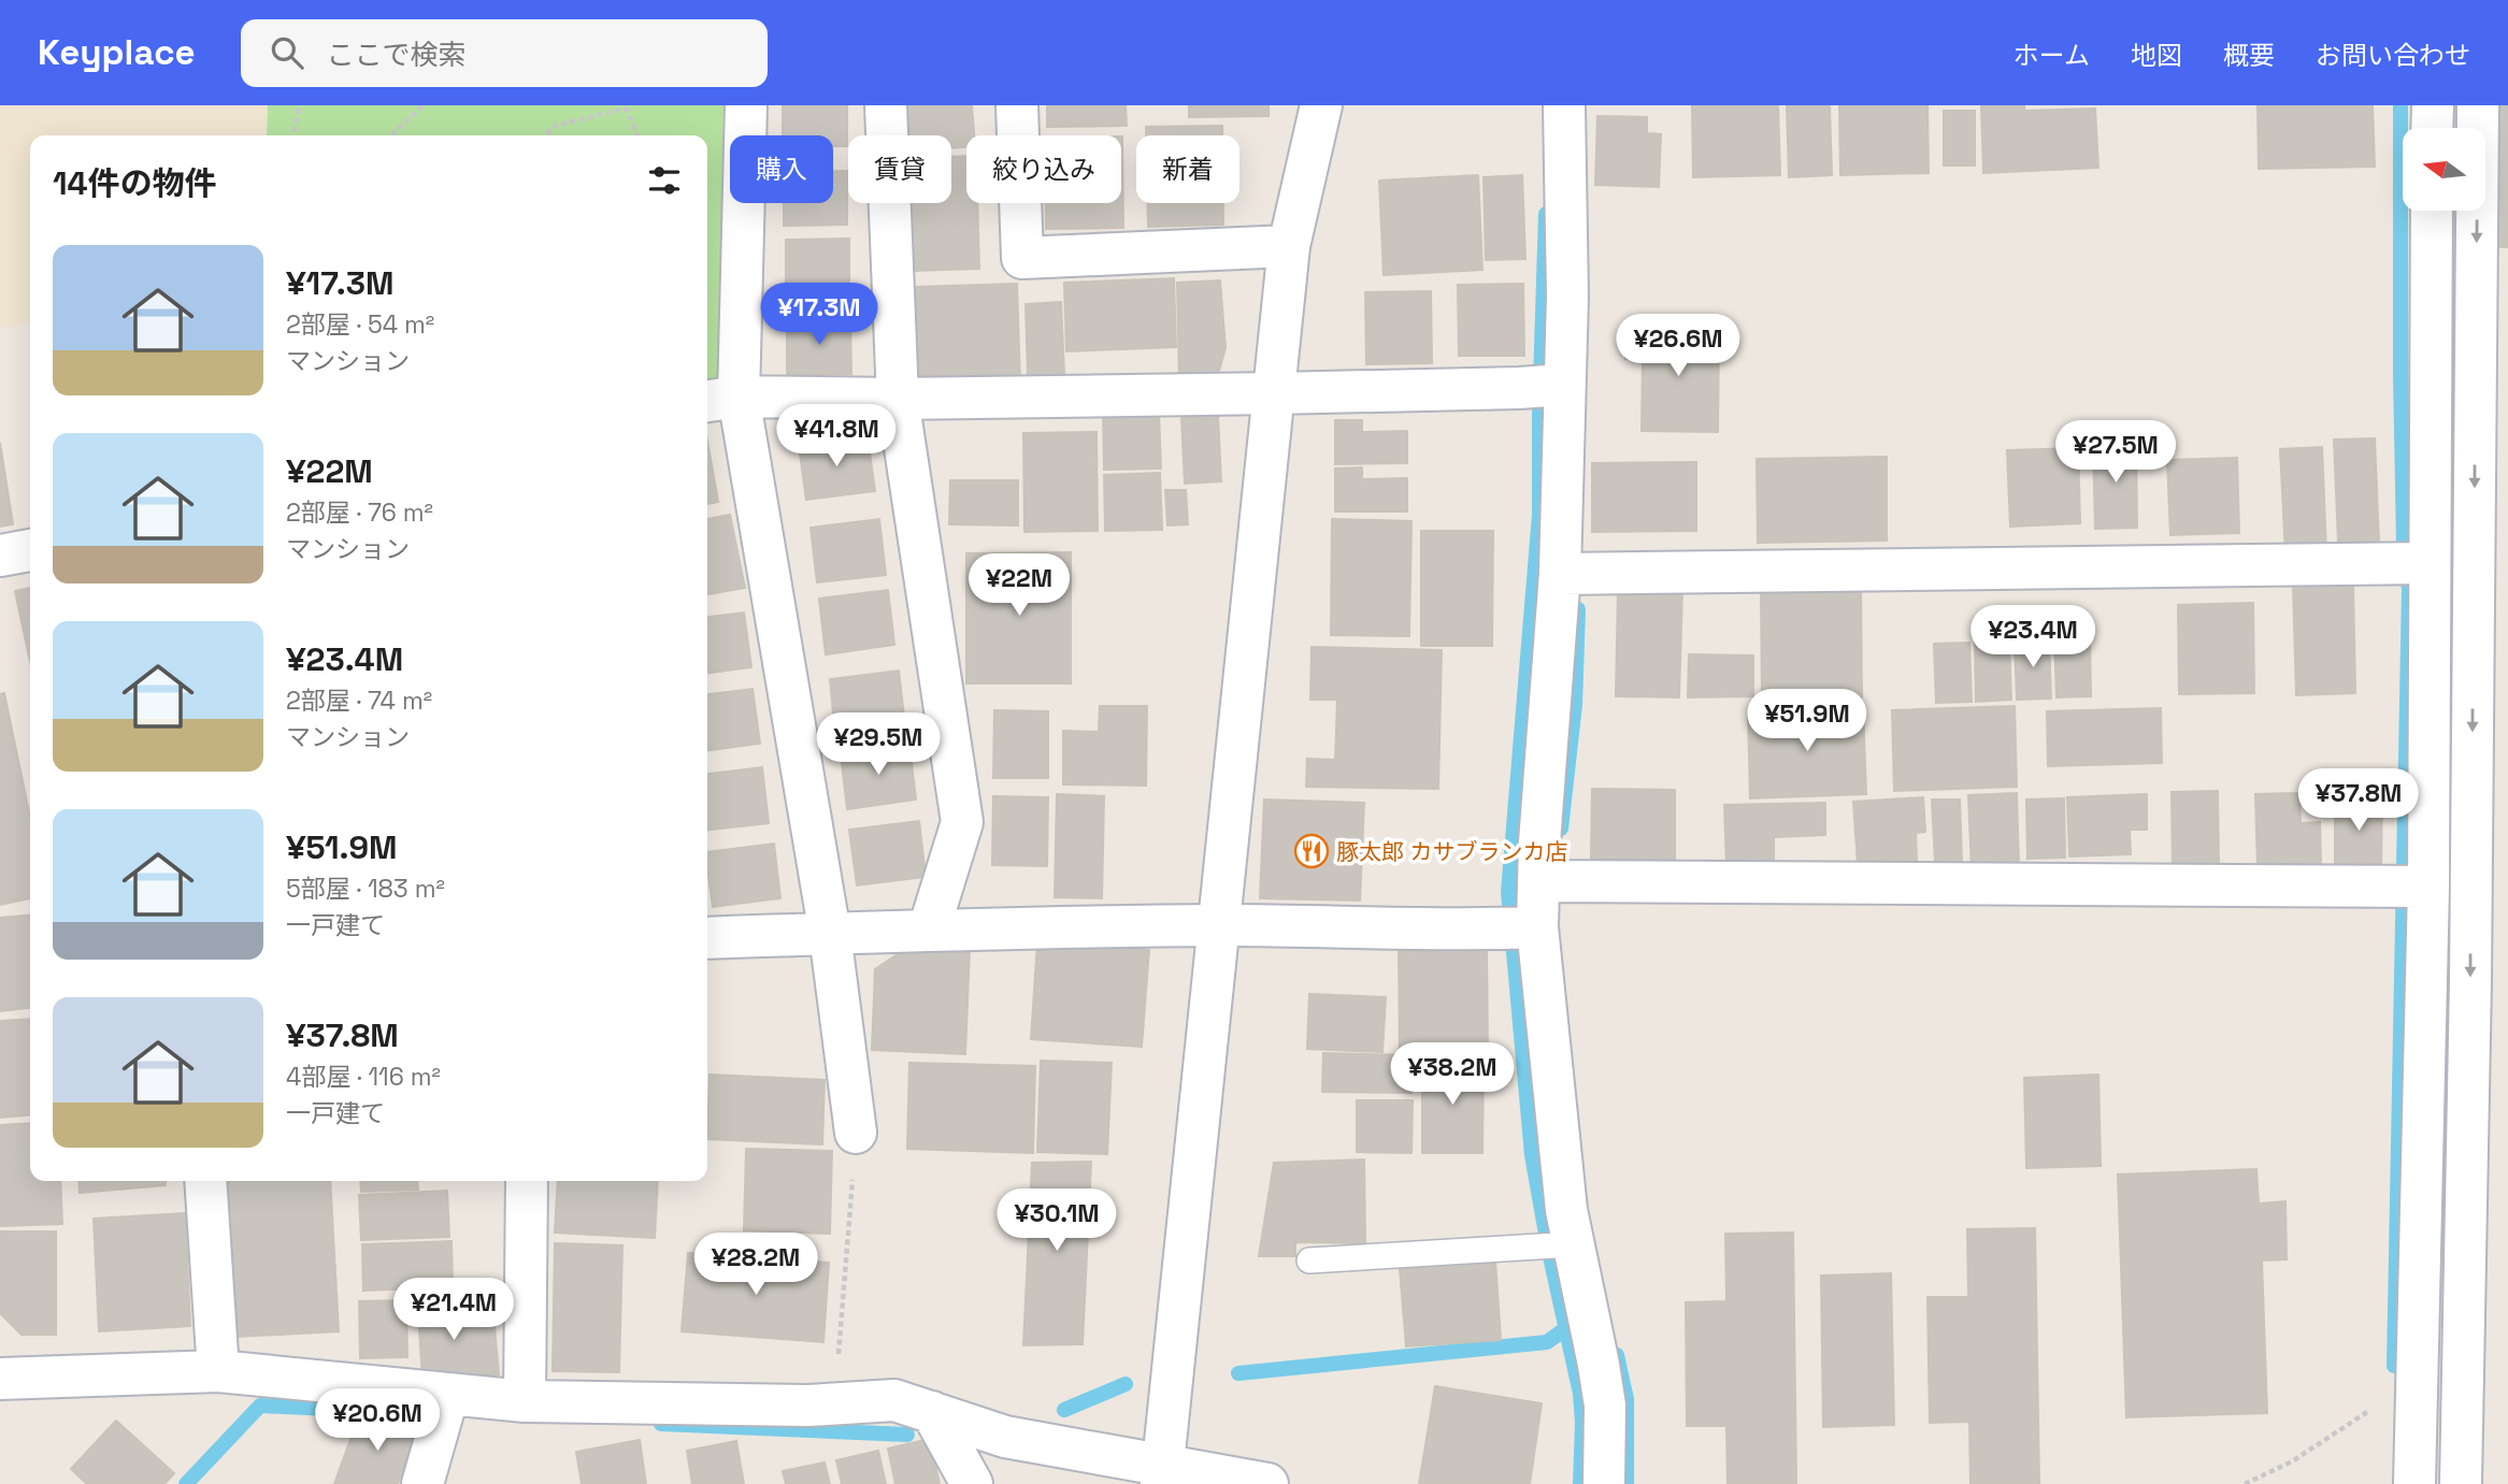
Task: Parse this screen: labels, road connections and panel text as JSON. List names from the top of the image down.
{
  "places": {
    "restaurant": ["豚太郎 カサブランカ店"]
  },
  "north": "left",
  "page": {
    "header": "Keyplace",
    "search": "ここで検索",
    "nav": [
      "ホーム",
      "地図",
      "概要",
      "お問い合わせ"
    ],
    "chip": [
      "購入",
      "賃貸",
      "絞り込み",
      "新着"
    ],
    "heading": "14件の物件",
    "list": [
      {
        "name": "¥17.3M",
        "note": "2部屋 · 54 m² · マンション"
      },
      {
        "name": "¥22M",
        "note": "2部屋 · 76 m² · マンション"
      },
      {
        "name": "¥23.4M",
        "note": "2部屋 · 74 m² · マンション"
      },
      {
        "name": "¥51.9M",
        "note": "5部屋 · 183 m² · 一戸建て"
      },
      {
        "name": "¥37.8M",
        "note": "4部屋 · 116 m² · 一戸建て"
      }
    ],
    "price": [
      "¥17.3M",
      "¥26.6M",
      "¥41.8M",
      "¥27.5M",
      "¥22M",
      "¥23.4M",
      "¥51.9M",
      "¥29.5M",
      "¥37.8M",
      "¥38.2M",
      "¥30.1M",
      "¥28.2M",
      "¥21.4M",
      "¥20.6M"
    ]
  }
}
